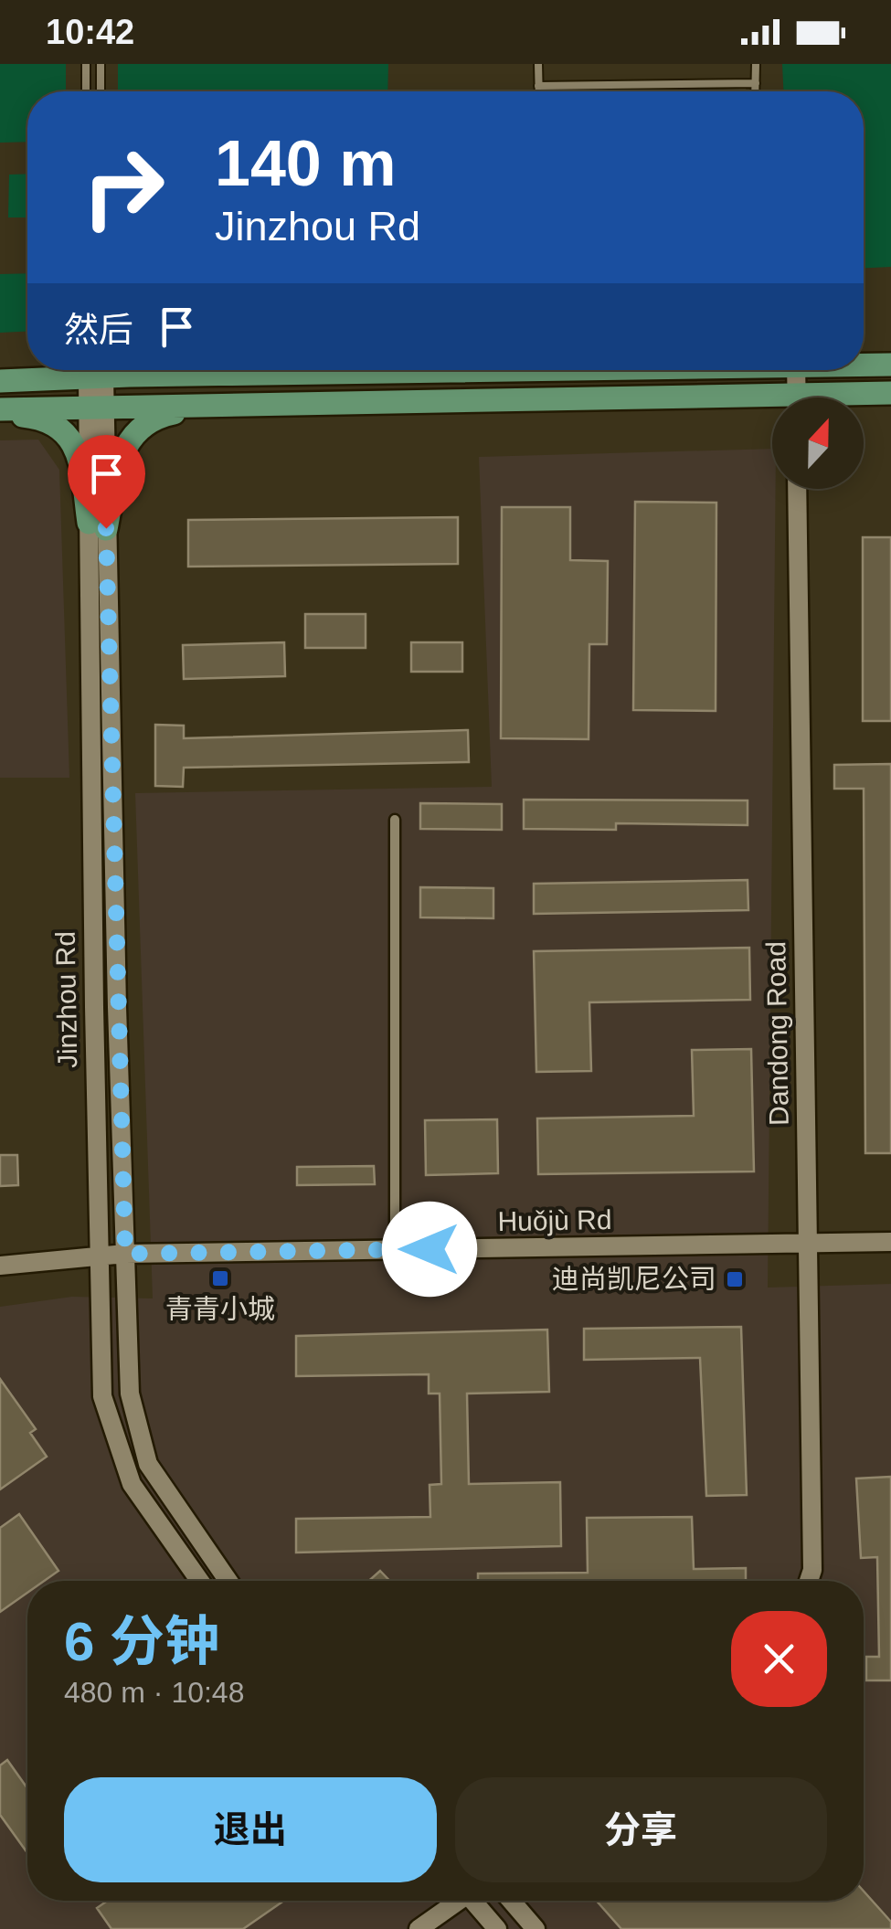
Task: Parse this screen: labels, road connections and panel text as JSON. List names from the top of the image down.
{
  "streets": {
    "main road": ["Jinzhou Rd", "Dandong Road", "Huǒjù Rd"]
  },
  "crossings": [
    ["Jinzhou Rd", "Huǒjù Rd"],
    ["Dandong Road", "Huǒjù Rd"]
  ],
  "places": {
    "transit": ["青青小城", "迪尚凯尼公司"]
  },
  "north": "top",
  "page": {
    "status": "10:42",
    "turn": ["140 m", "Jinzhou Rd"],
    "then": "然后",
    "heading": ["6 分钟", "480 m · 10:48"],
    "buttons": ["退出", "分享"]
  }
}
